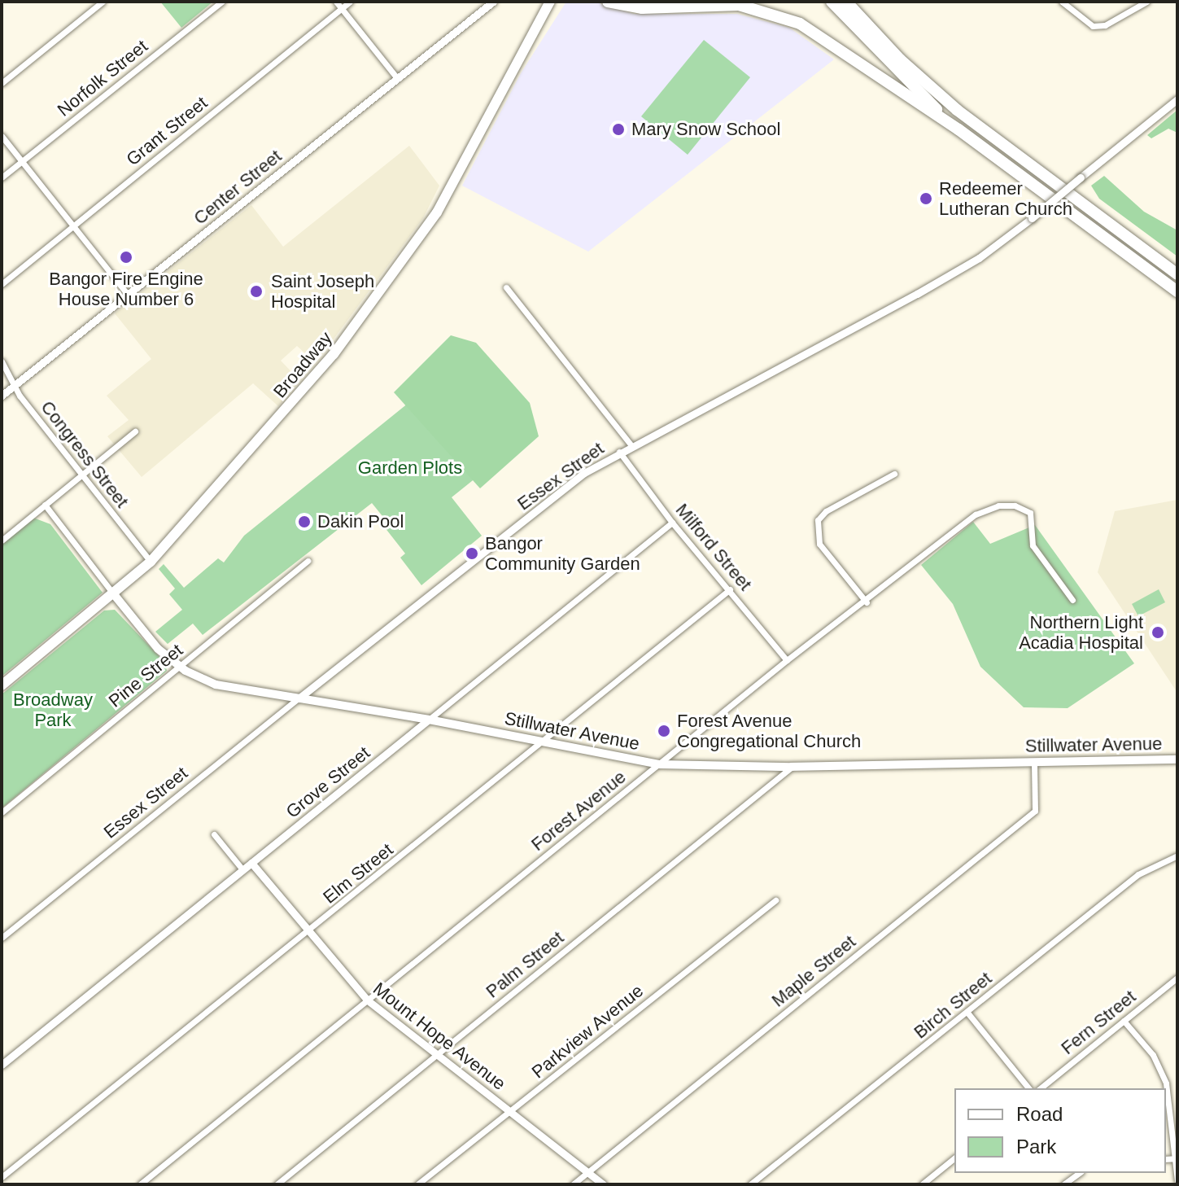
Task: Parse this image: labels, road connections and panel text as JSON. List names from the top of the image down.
{
  "streets": {
    "main road": ["Broadway", "Stillwater Avenue"],
    "street": [
      "Norfolk Street",
      "Grant Street",
      "Center Street",
      "Congress Street",
      "Essex Street",
      "Milford Street",
      "Pine Street",
      "Grove Street",
      "Forest Avenue",
      "Elm Street",
      "Palm Street",
      "Maple Street",
      "Birch Street",
      "Fern Street",
      "Parkview Avenue",
      "Mount Hope Avenue"
    ]
  },
  "crossings": [
    ["Center Street", "Congress Street"],
    ["Broadway", "Congress Street"],
    ["Broadway", "Stillwater Avenue"],
    ["Essex Street", "Milford Street"],
    ["Essex Street", "Stillwater Avenue"],
    ["Milford Street", "Grove Street"],
    ["Milford Street", "Forest Avenue"],
    ["Milford Street", "Elm Street"],
    ["Pine Street", "Stillwater Avenue"],
    ["Stillwater Avenue", "Grove Street"],
    ["Stillwater Avenue", "Forest Avenue"],
    ["Stillwater Avenue", "Elm Street"],
    ["Stillwater Avenue", "Palm Street"],
    ["Stillwater Avenue", "Maple Street"],
    ["Grove Street", "Mount Hope Avenue"],
    ["Forest Avenue", "Mount Hope Avenue"],
    ["Elm Street", "Mount Hope Avenue"],
    ["Palm Street", "Mount Hope Avenue"],
    ["Maple Street", "Mount Hope Avenue"],
    ["Parkview Avenue", "Mount Hope Avenue"]
  ],
  "parks": ["Garden Plots", "Broadway Park"],
  "places": [
    "Mary Snow School",
    "Redeemer Lutheran Church",
    "Bangor Fire Engine House Number 6",
    "Saint Joseph Hospital",
    "Dakin Pool",
    "Bangor Community Garden",
    "Northern Light Acadia Hospital",
    "Forest Avenue Congregational Church"
  ],
  "legend": ["Road", "Park"]
}
